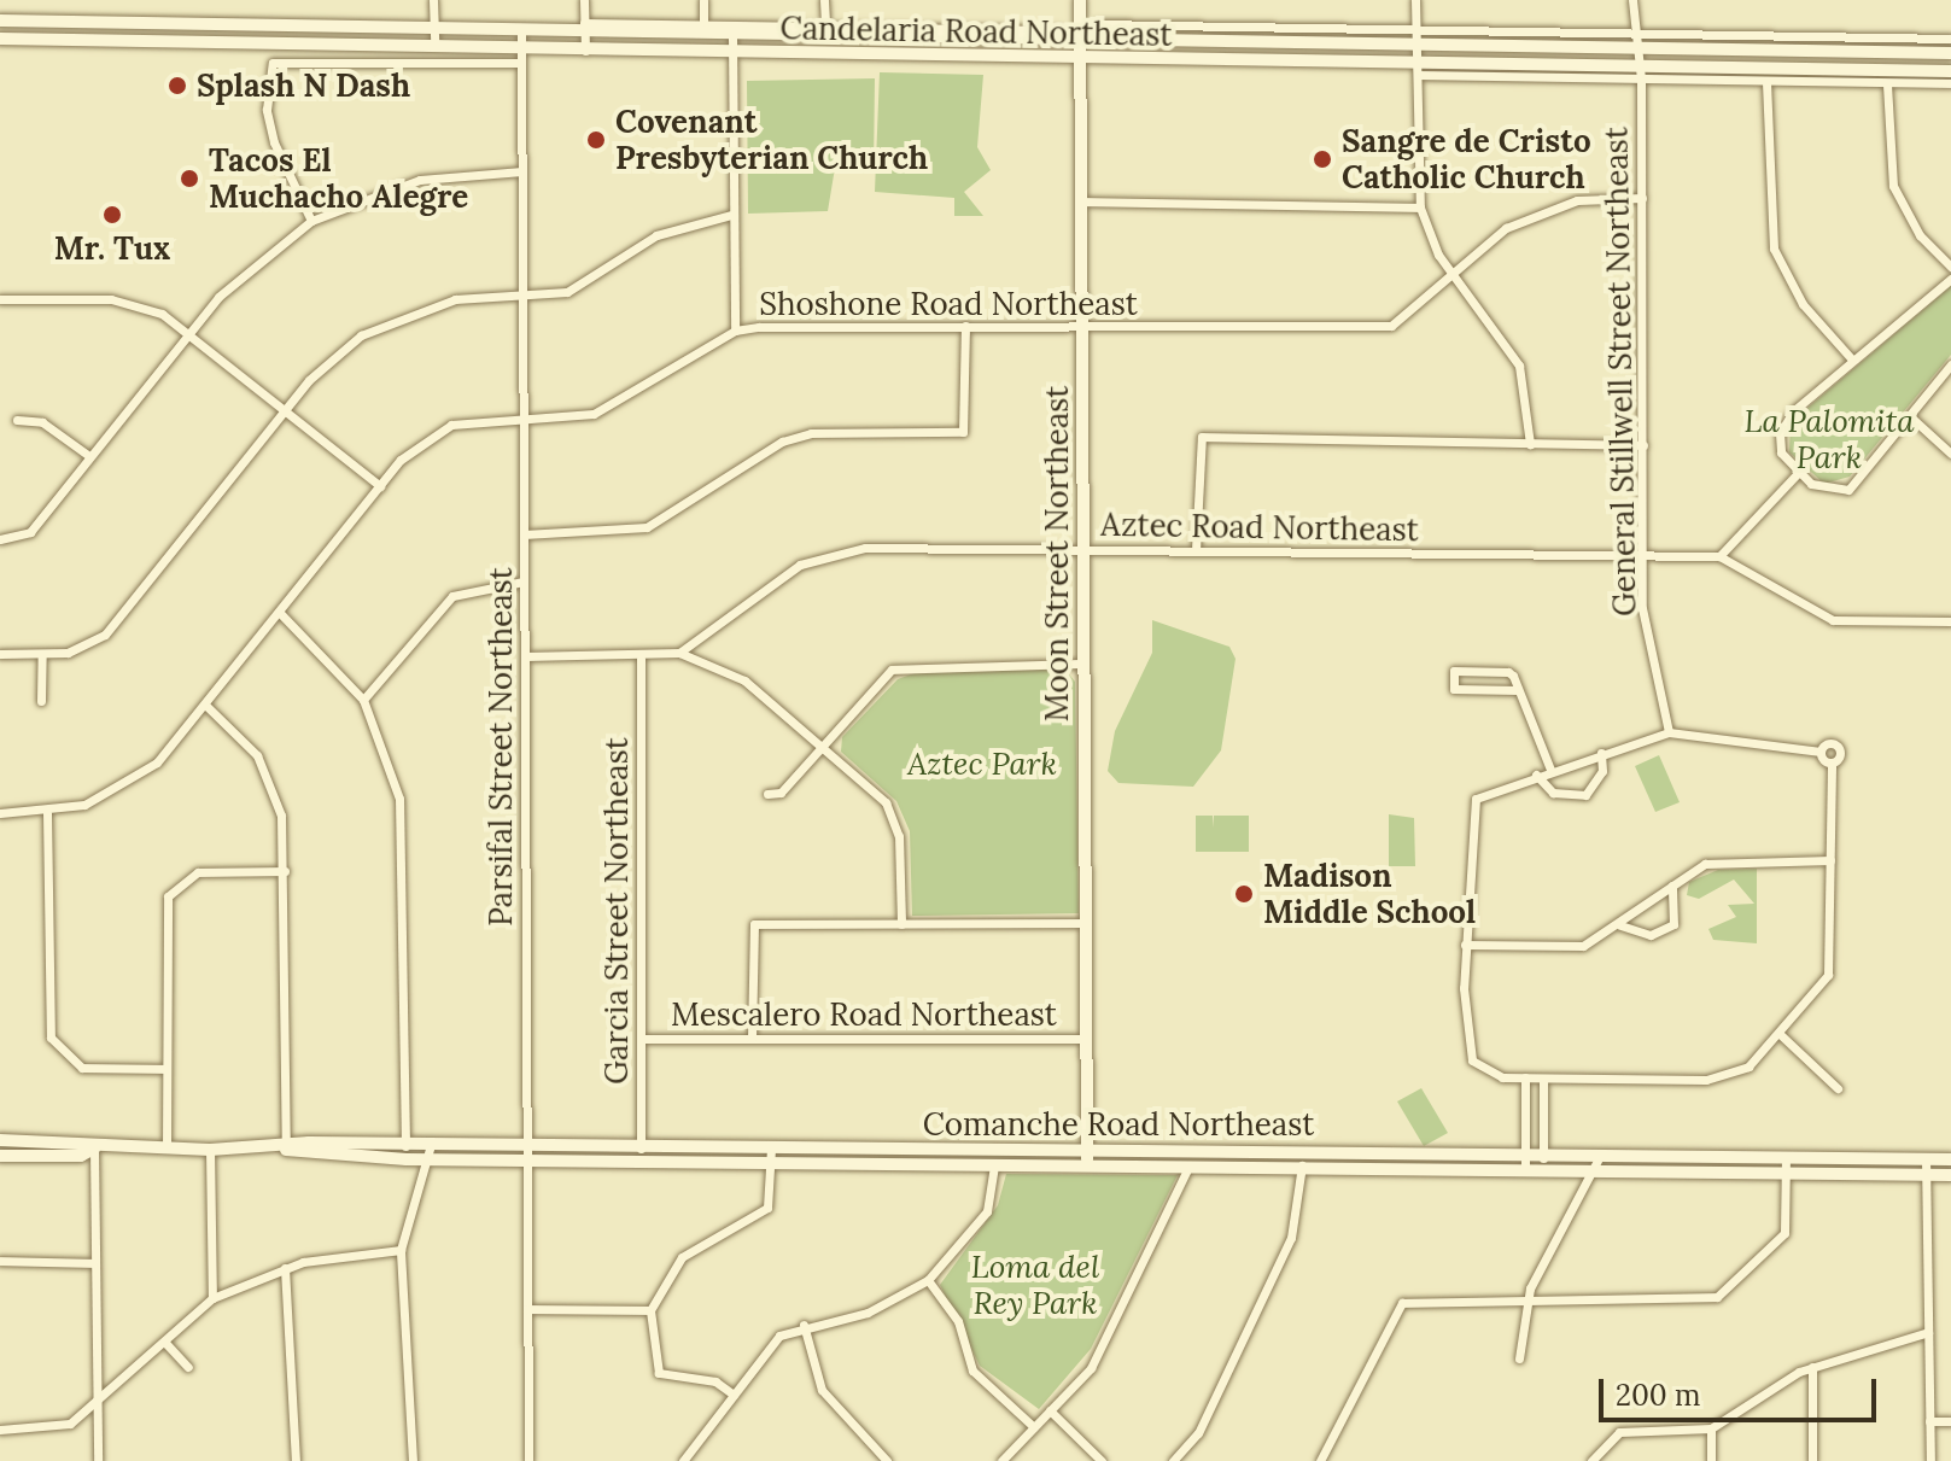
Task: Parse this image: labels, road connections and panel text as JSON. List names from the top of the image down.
{
  "streets": {
    "street": [
      "Candelaria Road Northeast",
      "Shoshone Road Northeast",
      "General Stillwell Street Northeast",
      "Aztec Road Northeast",
      "Moon Street Northeast",
      "Parsifal Street Northeast",
      "Garcia Street Northeast",
      "Mescalero Road Northeast",
      "Comanche Road Northeast"
    ]
  },
  "crossings": [
    ["Candelaria Road Northeast", "General Stillwell Street Northeast"],
    ["Candelaria Road Northeast", "Moon Street Northeast"],
    ["Candelaria Road Northeast", "Parsifal Street Northeast"],
    ["Shoshone Road Northeast", "General Stillwell Street Northeast"],
    ["Shoshone Road Northeast", "Moon Street Northeast"],
    ["Shoshone Road Northeast", "Parsifal Street Northeast"],
    ["General Stillwell Street Northeast", "Aztec Road Northeast"],
    ["Aztec Road Northeast", "Moon Street Northeast"],
    ["Aztec Road Northeast", "Parsifal Street Northeast"],
    ["Aztec Road Northeast", "Garcia Street Northeast"],
    ["Moon Street Northeast", "Mescalero Road Northeast"],
    ["Moon Street Northeast", "Comanche Road Northeast"],
    ["Parsifal Street Northeast", "Comanche Road Northeast"],
    ["Garcia Street Northeast", "Mescalero Road Northeast"],
    ["Garcia Street Northeast", "Comanche Road Northeast"]
  ],
  "parks": ["La Palomita Park", "Aztec Park", "Loma del Rey Park"],
  "places": [
    "Splash N Dash",
    "Covenant Presbyterian Church",
    "Sangre de Cristo Catholic Church",
    "Tacos El Muchacho Alegre",
    "Mr. Tux",
    "Madison Middle School"
  ],
  "scale_bar": "200 m"
}
